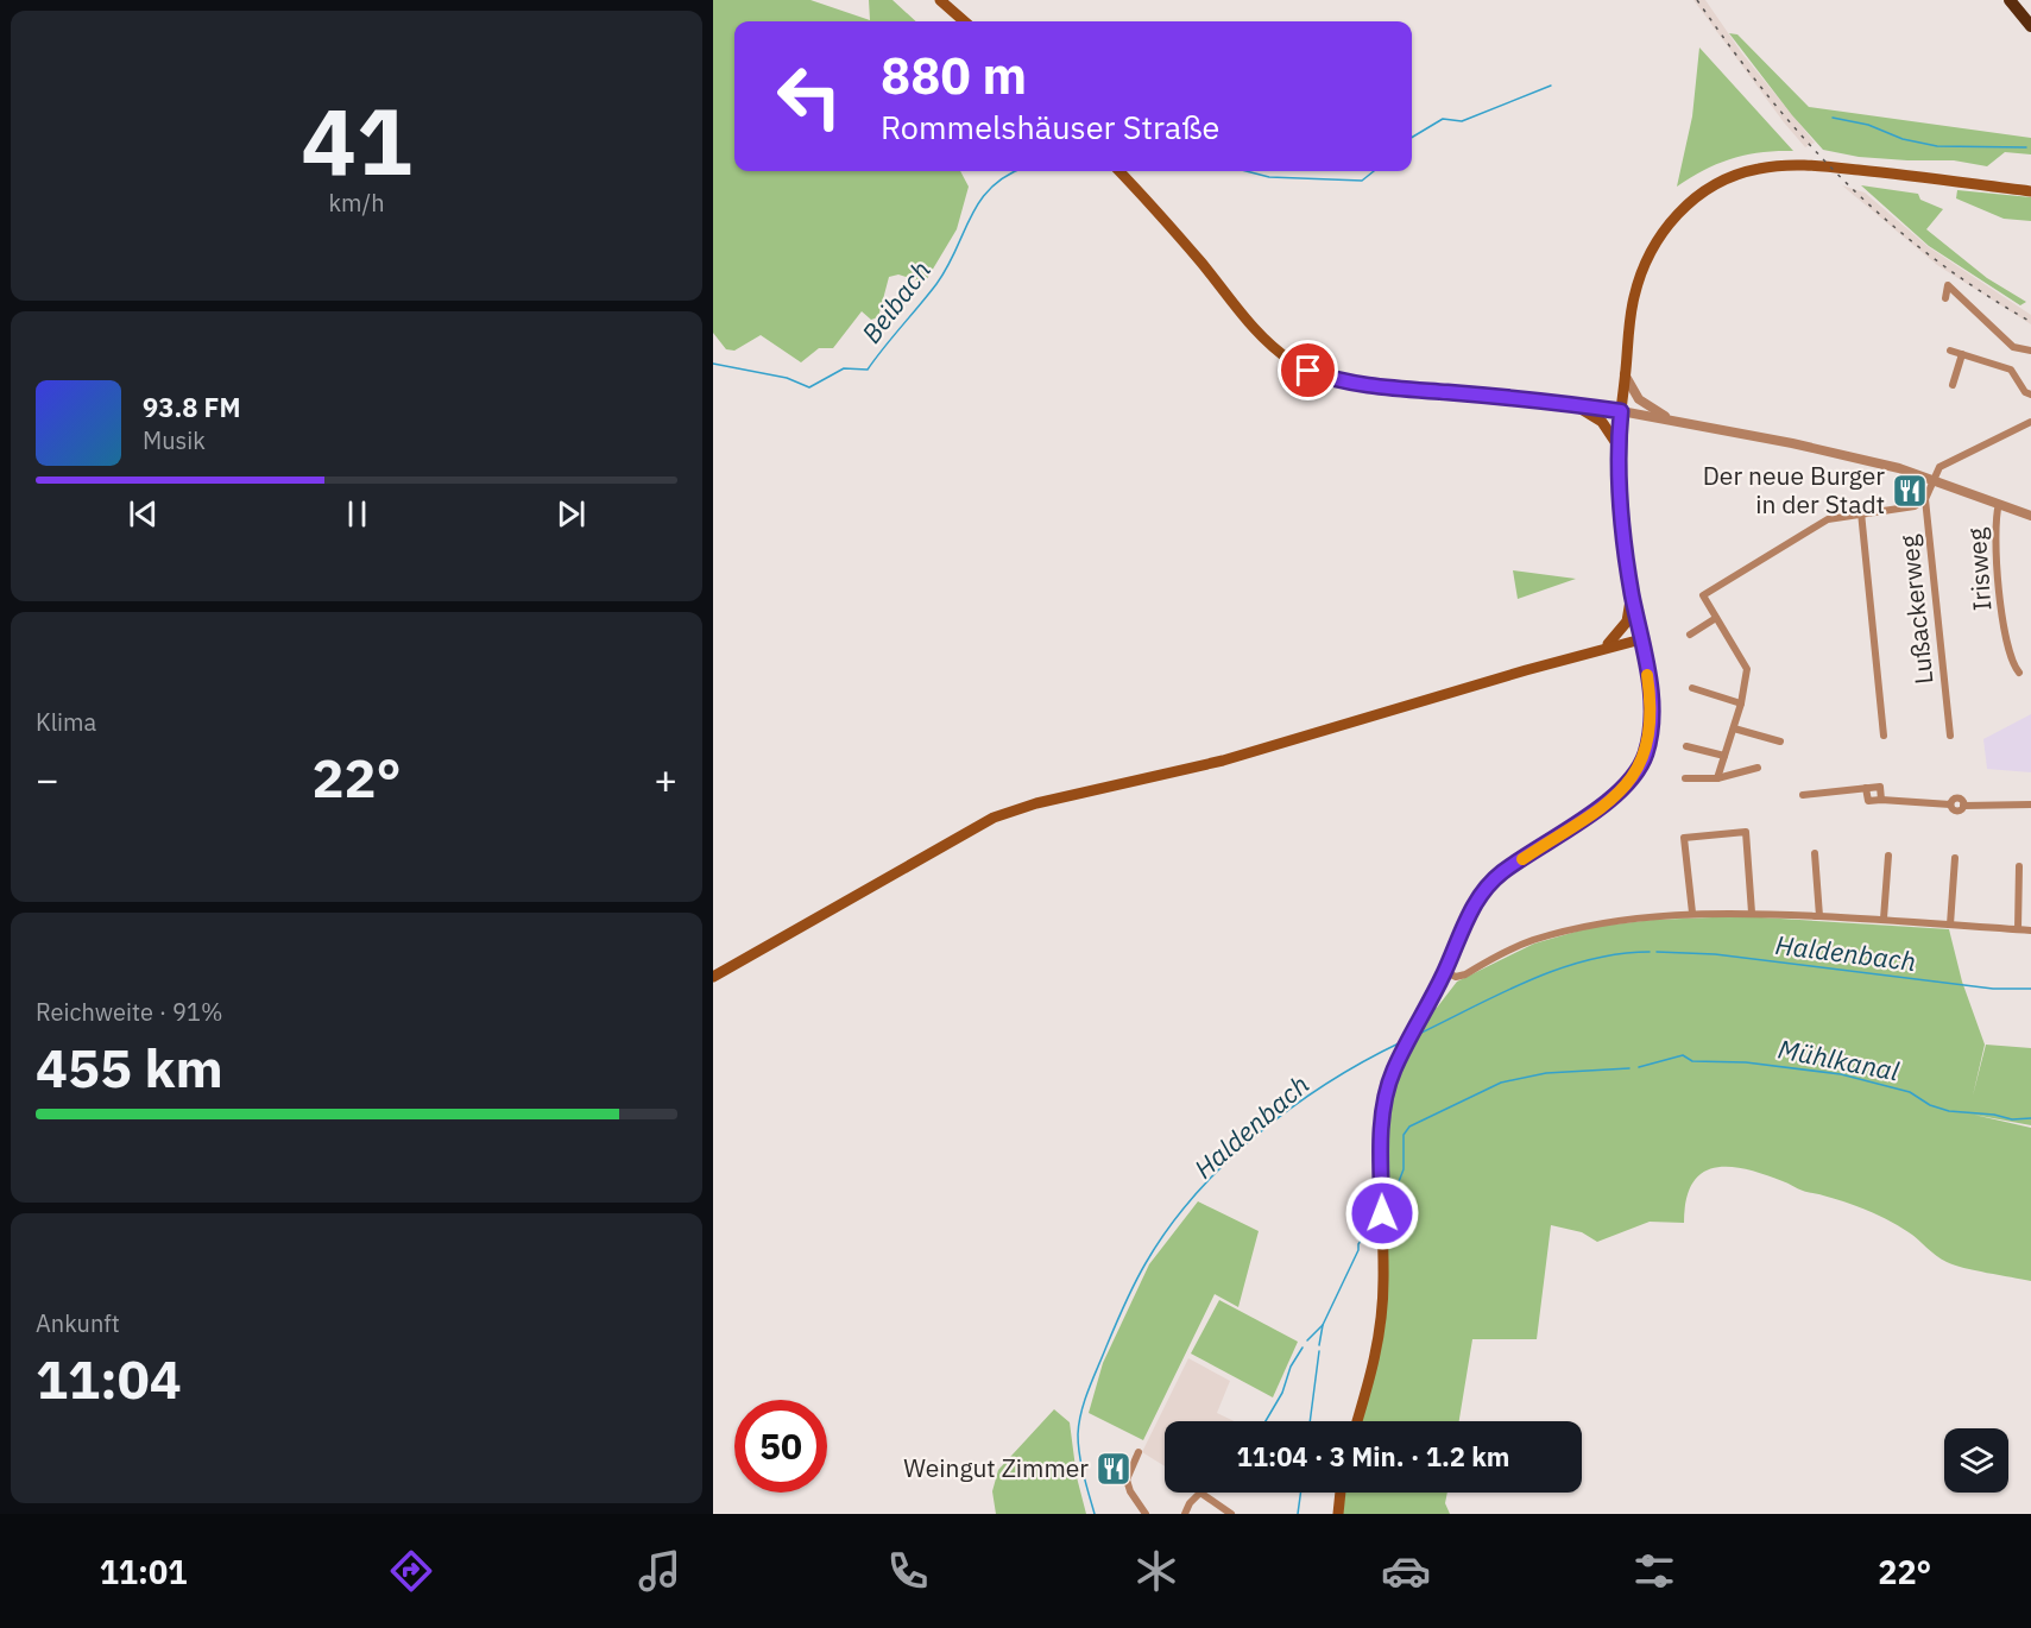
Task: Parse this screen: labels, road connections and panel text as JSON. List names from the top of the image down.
{
  "streets": {
    "street": ["Irisweg", "Lußackerweg"]
  },
  "water": ["Beibach", "Haldenbach", "Mühlkanal"],
  "places": {
    "restaurant": ["Der neue Burger in der Stadt", "Weingut Zimmer"]
  },
  "page": {
    "tile": [
      ["41", "km/h"],
      "Klima",
      ["Reichweite · 91%", "455 km"],
      ["Ankunft", "11:04"]
    ],
    "turn": ["880 m", "Rommelshäuser Straße"],
    "song": ["93.8 FM", "Musik"],
    "heat": ["−", "22°", "+"],
    "limit": "50",
    "trip": "11:04 · 3 Min. · 1.2 km",
    "tabs": ["11:01", "22°"]
  }
}
